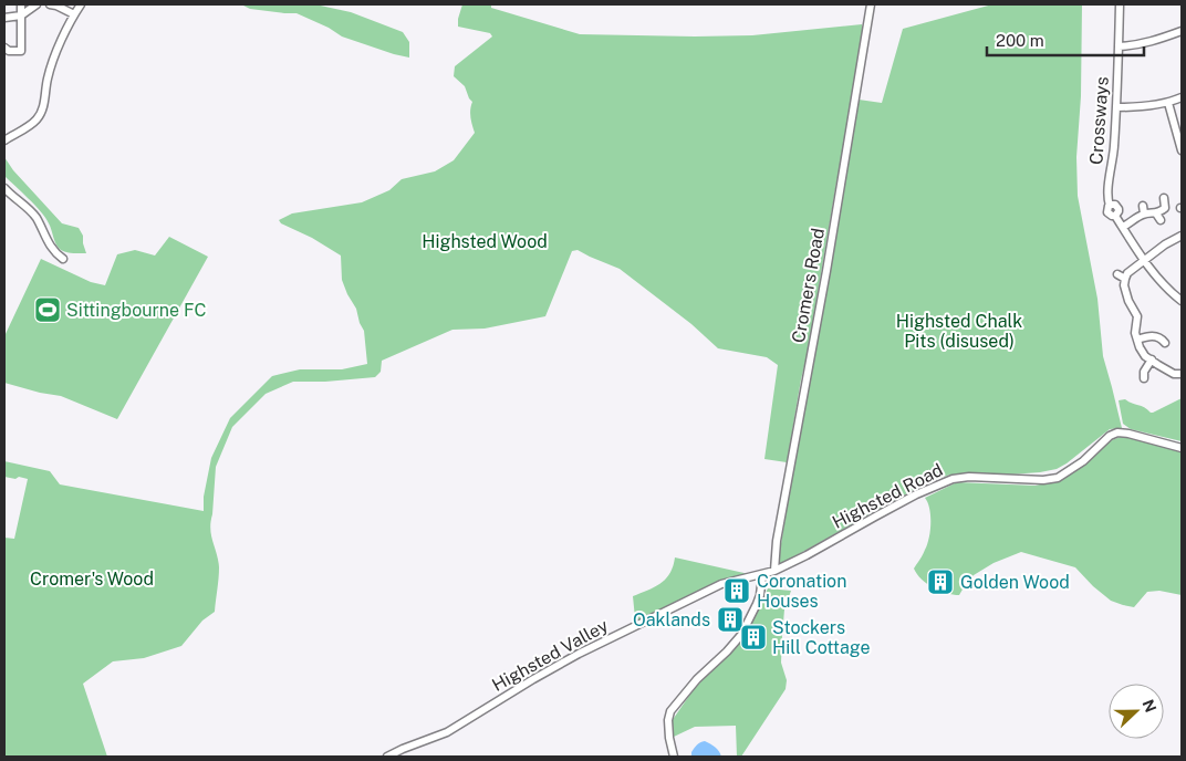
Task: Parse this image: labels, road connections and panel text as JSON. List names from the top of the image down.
{
  "streets": {
    "street": [
      "Crossways",
      "Cromers Road",
      "Highsted Road",
      "Highsted Valley"
    ]
  },
  "crossings": [
    ["Cromers Road", "Highsted Road"],
    ["Highsted Road", "Highsted Valley"]
  ],
  "parks": ["Highsted Wood", "Highsted Chalk Pits (disused)", "Cromer's Wood"],
  "places": {
    "sports": ["Sittingbourne FC"],
    "building": [
      "Golden Wood",
      "Coronation Houses",
      "Oaklands",
      "Stockers Hill Cottage"
    ]
  },
  "scale_bar": "200 m",
  "north": "right"
}
